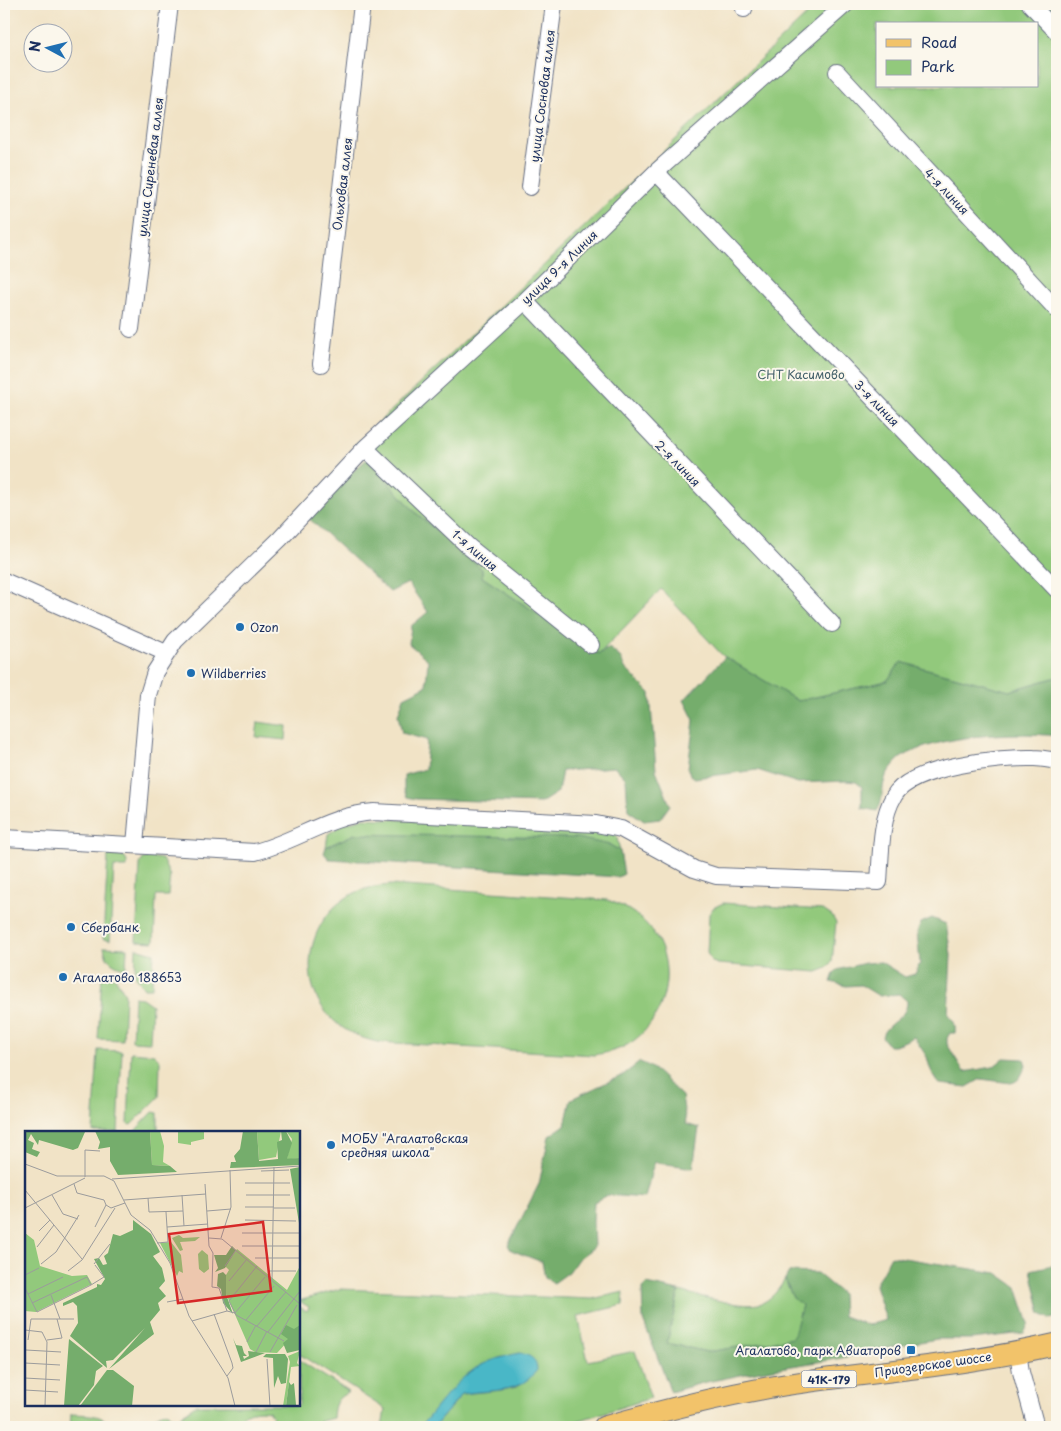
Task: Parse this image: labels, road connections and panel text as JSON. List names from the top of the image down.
{
  "streets": {
    "main road": ["Приозерское шоссе", "41К-179"],
    "street": [
      "улица Сосновая аллея",
      "улица Сиреневая аллея",
      "Ольховая аллея",
      "4-я линия",
      "улица 9-я Линия",
      "3-я линия",
      "2-я линия",
      "1-я линия"
    ]
  },
  "crossings": [
    ["улица 9-я Линия", "3-я линия"],
    ["улица 9-я Линия", "2-я линия"],
    ["улица 9-я Линия", "1-я линия"]
  ],
  "parks": ["СНТ Касимово"],
  "places": {
    "other": [
      "Ozon",
      "Wildberries",
      "Сбербанк",
      "Агалатово 188653",
      "МОБУ \"Агалатовская средняя школа\""
    ],
    "transit": ["Агалатово, парк Авиаторов"]
  },
  "legend": ["Road", "Park"],
  "north": "left"
}
